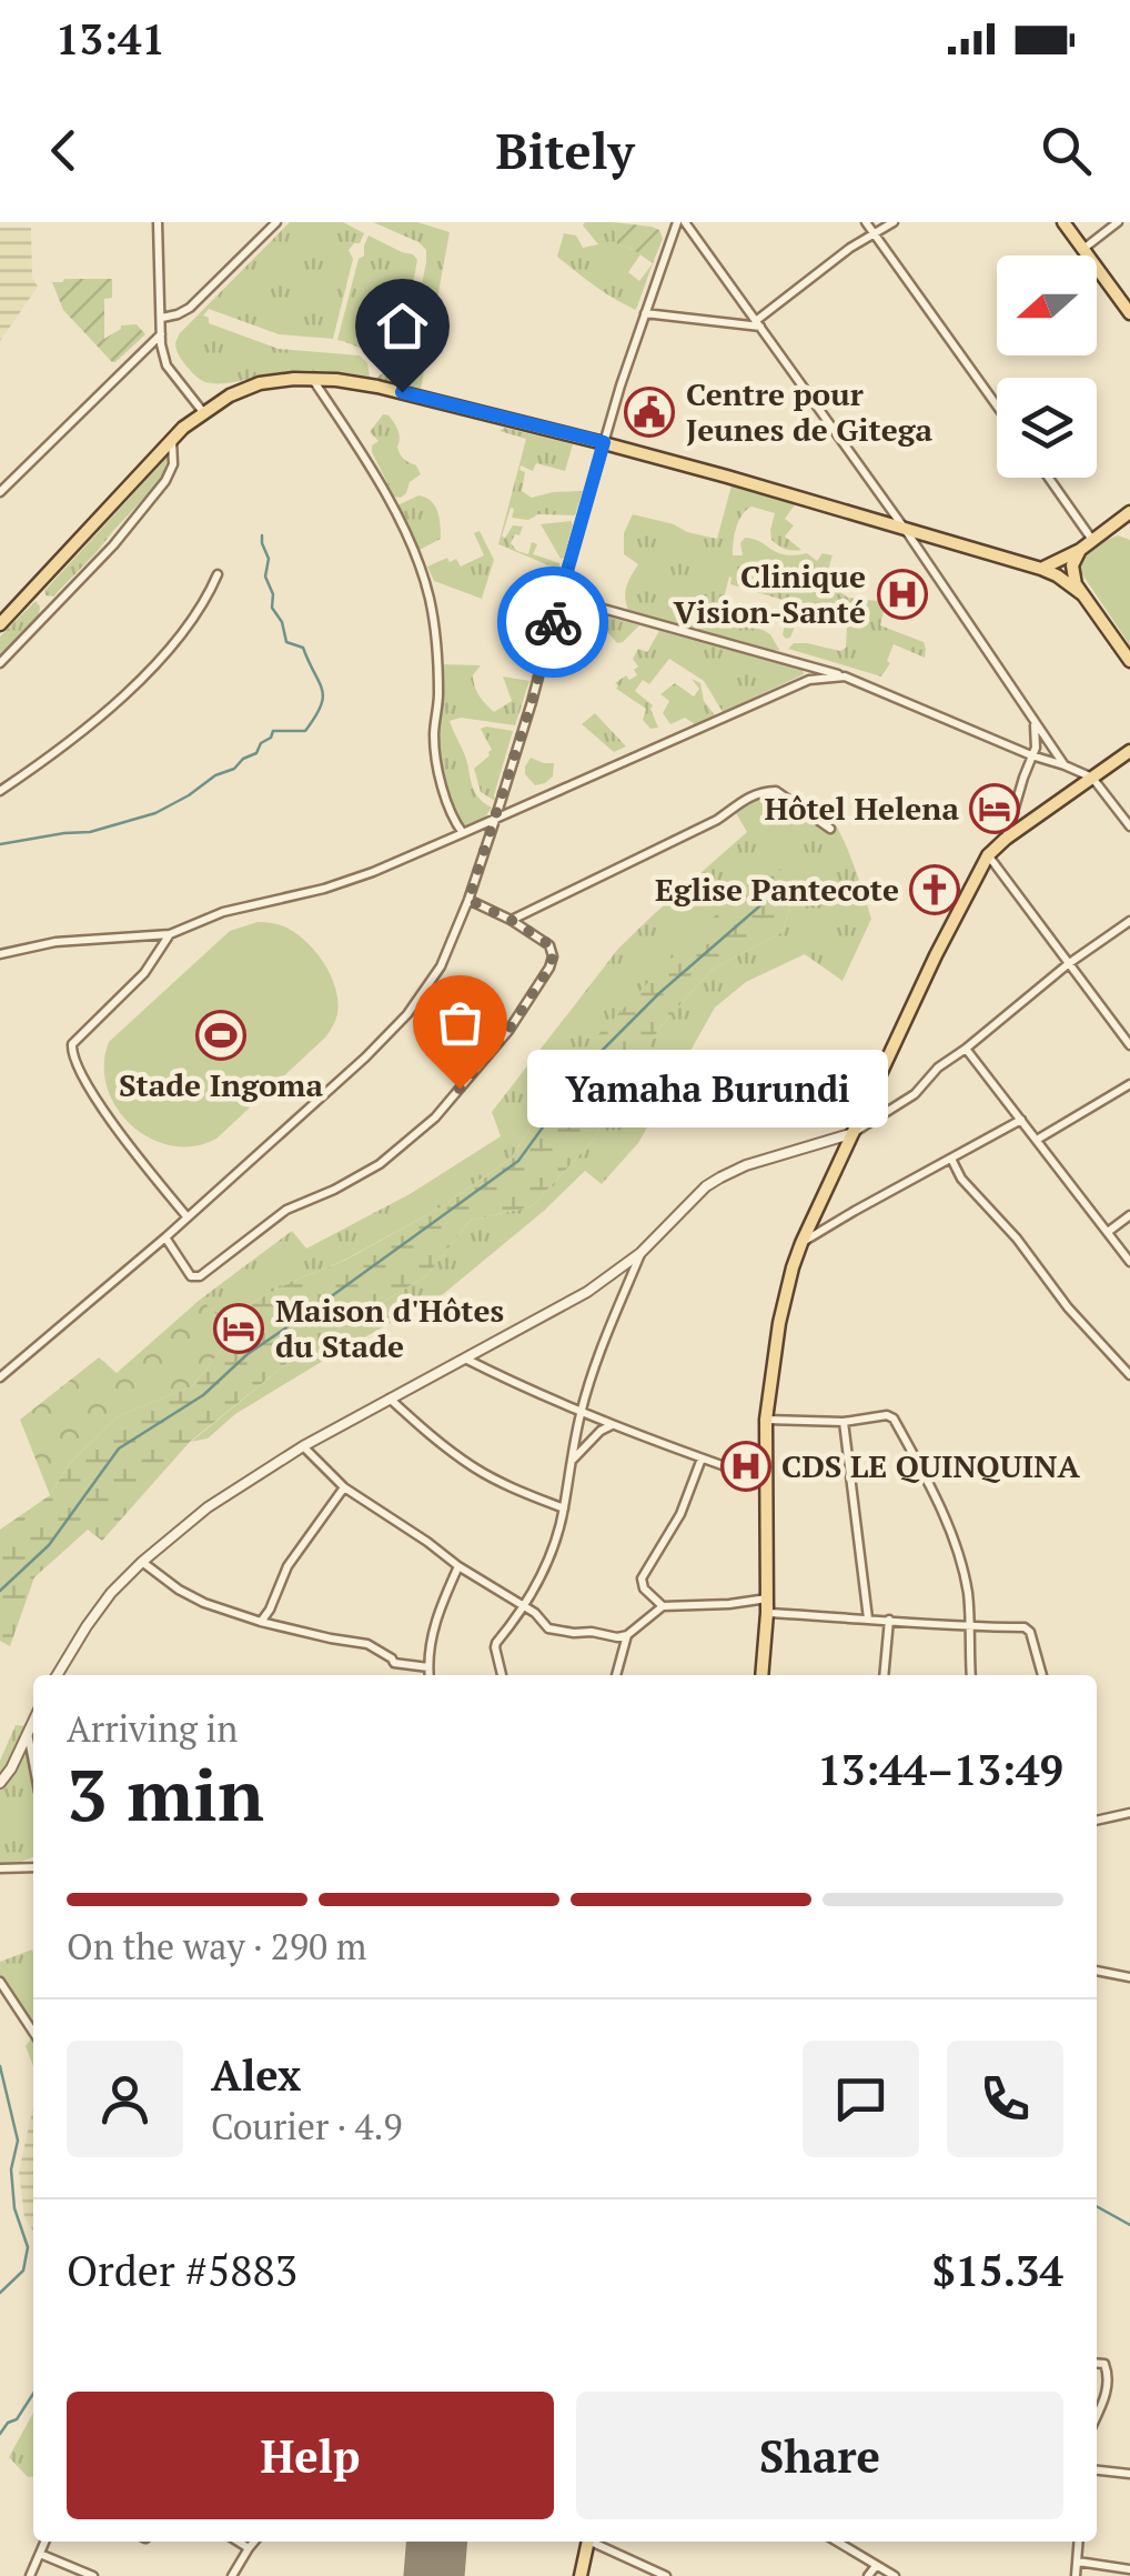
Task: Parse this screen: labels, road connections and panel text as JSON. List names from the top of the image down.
{
  "places": {
    "public building": ["Centre pour Jeunes de Gitega"],
    "hospital": ["Clinique Vision-Santé", "CDS LE QUINQUINA"],
    "hotel": ["Hôtel Helena", "Maison d'Hôtes du Stade"],
    "church": ["Eglise Pantecote"],
    "sports": ["Stade Ingoma"],
    "other": ["Yamaha Burundi"]
  },
  "north": "left",
  "page": {
    "status": "13:41",
    "header": "Bitely",
    "bubble": "Yamaha Burundi",
    "heading": ["3 min", "Arriving in", "13:44–13:49"],
    "panel": [
      "Alex",
      "Courier · 4.9",
      "Order #5883",
      "$15.34"
    ],
    "bar": "On the way · 290 m",
    "buttons": ["Help", "Share"]
  }
}
